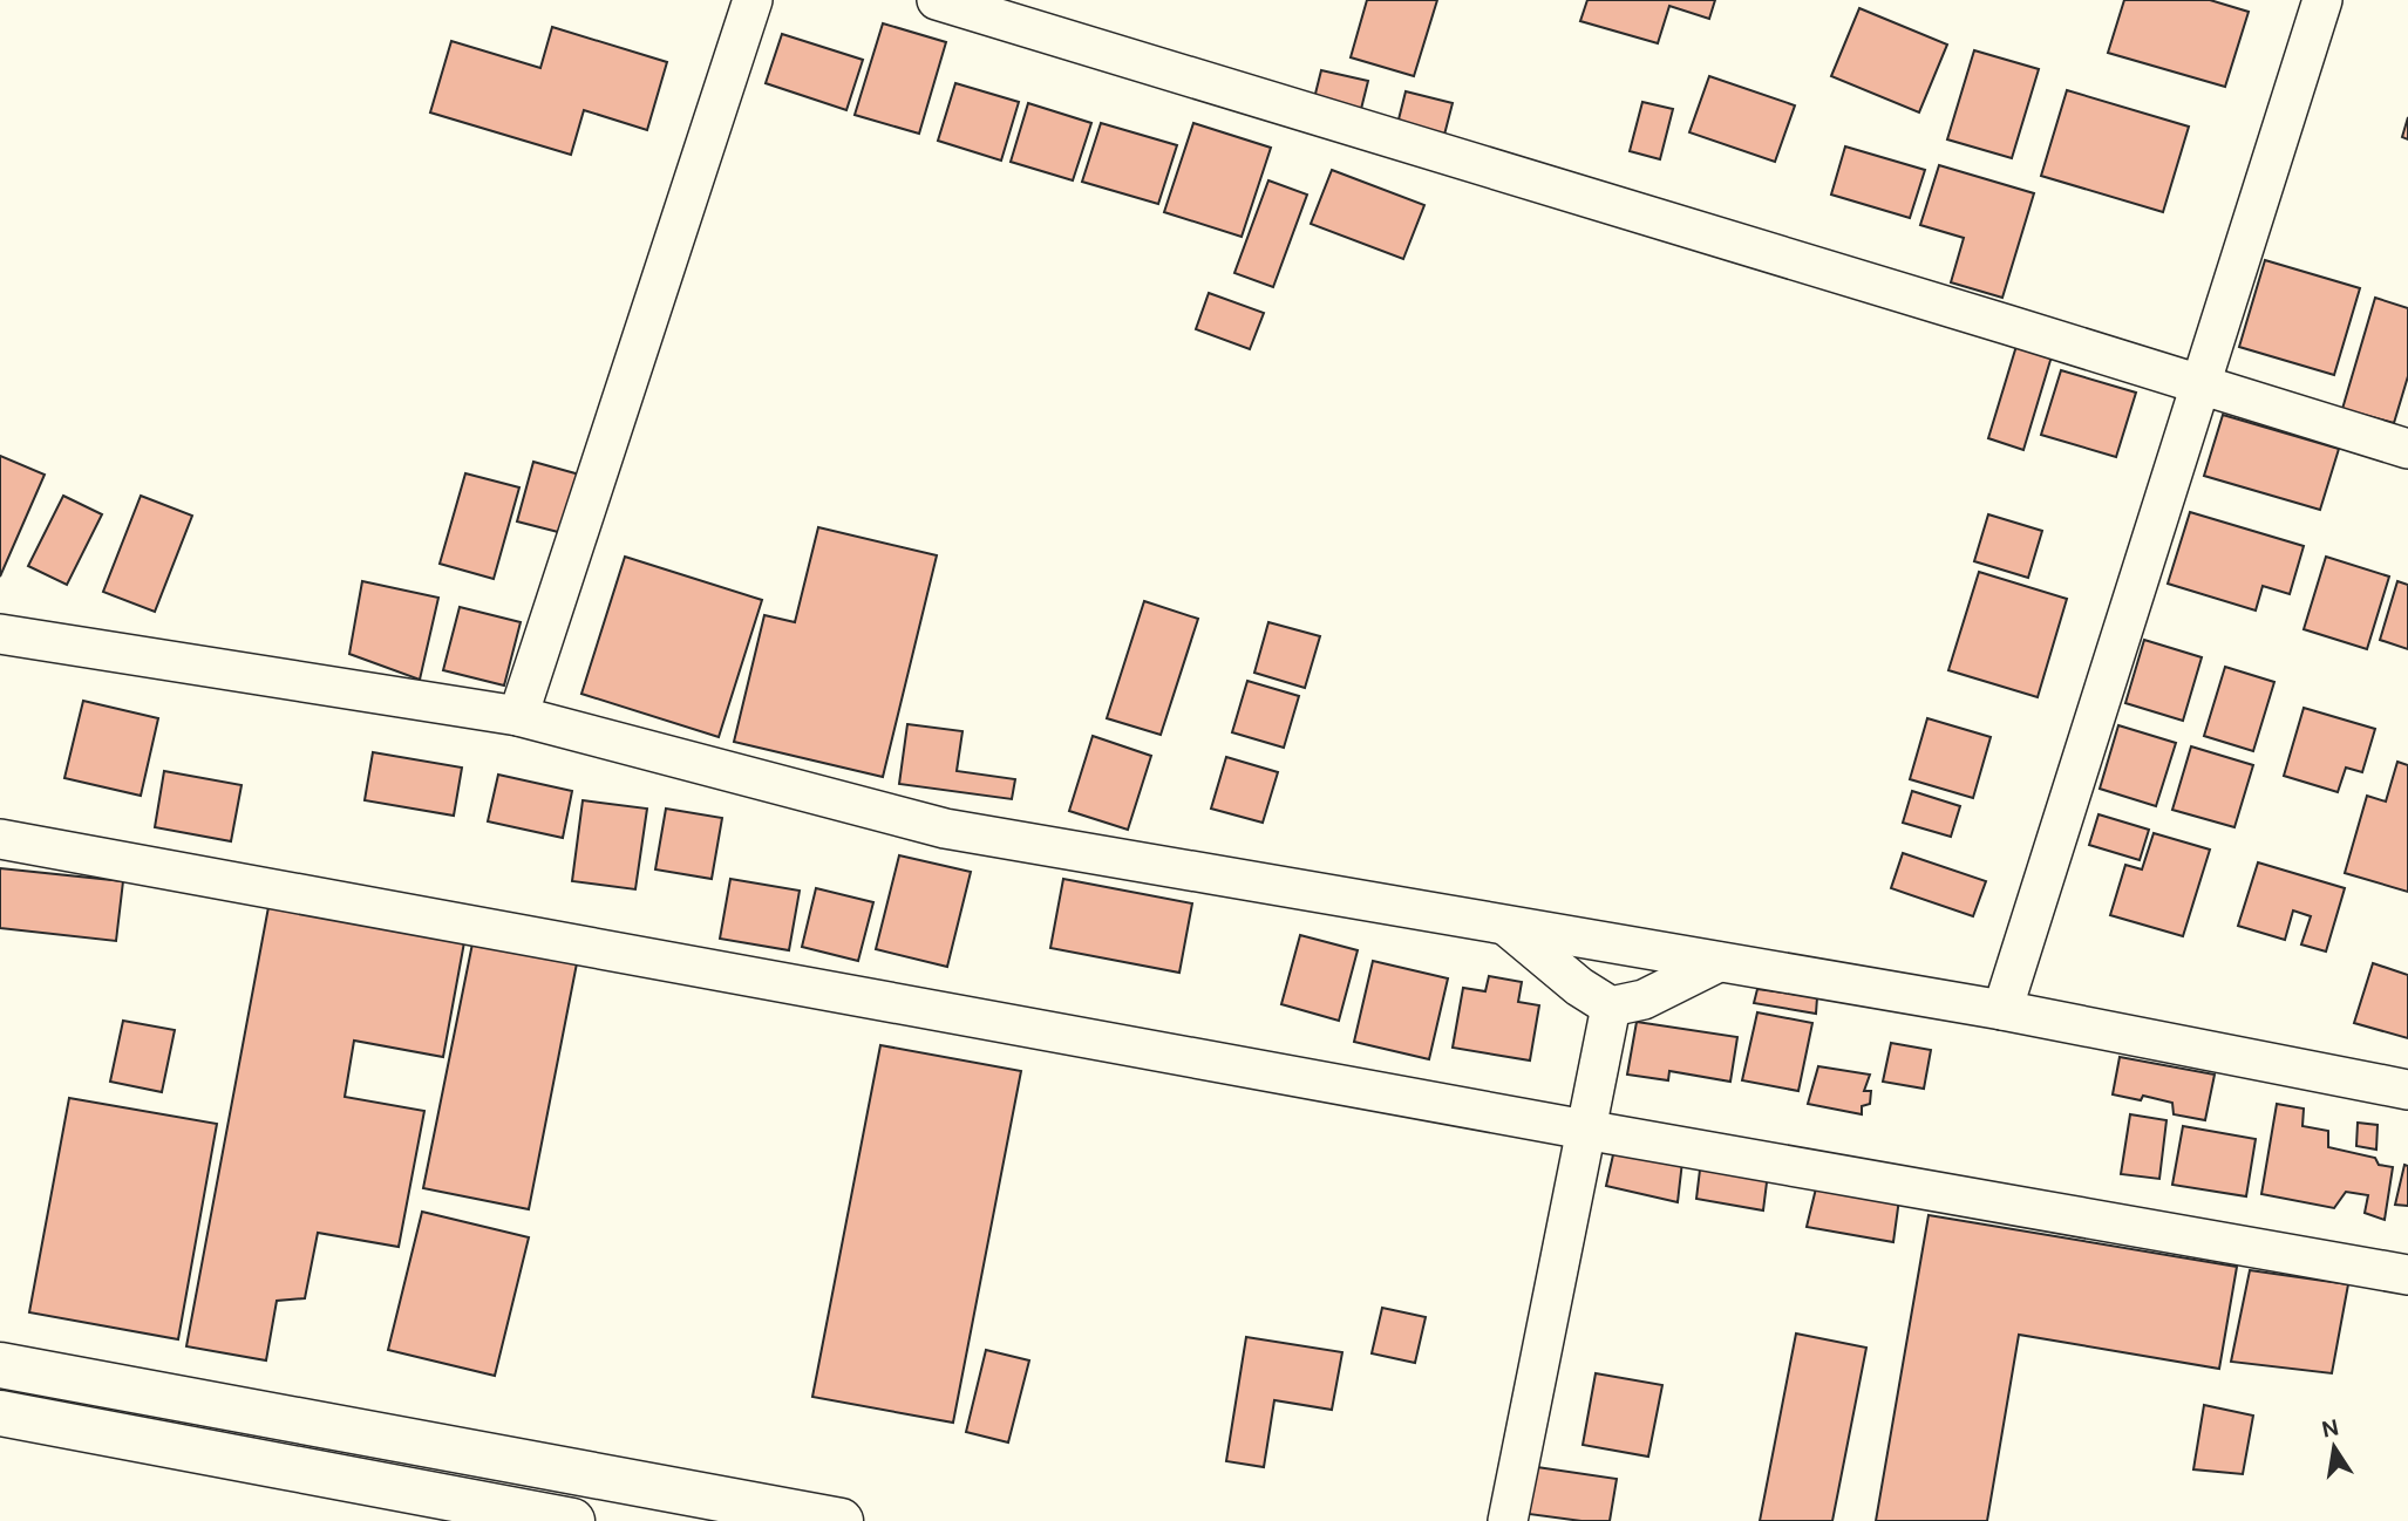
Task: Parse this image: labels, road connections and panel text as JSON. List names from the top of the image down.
{
  "north": "top"
}
